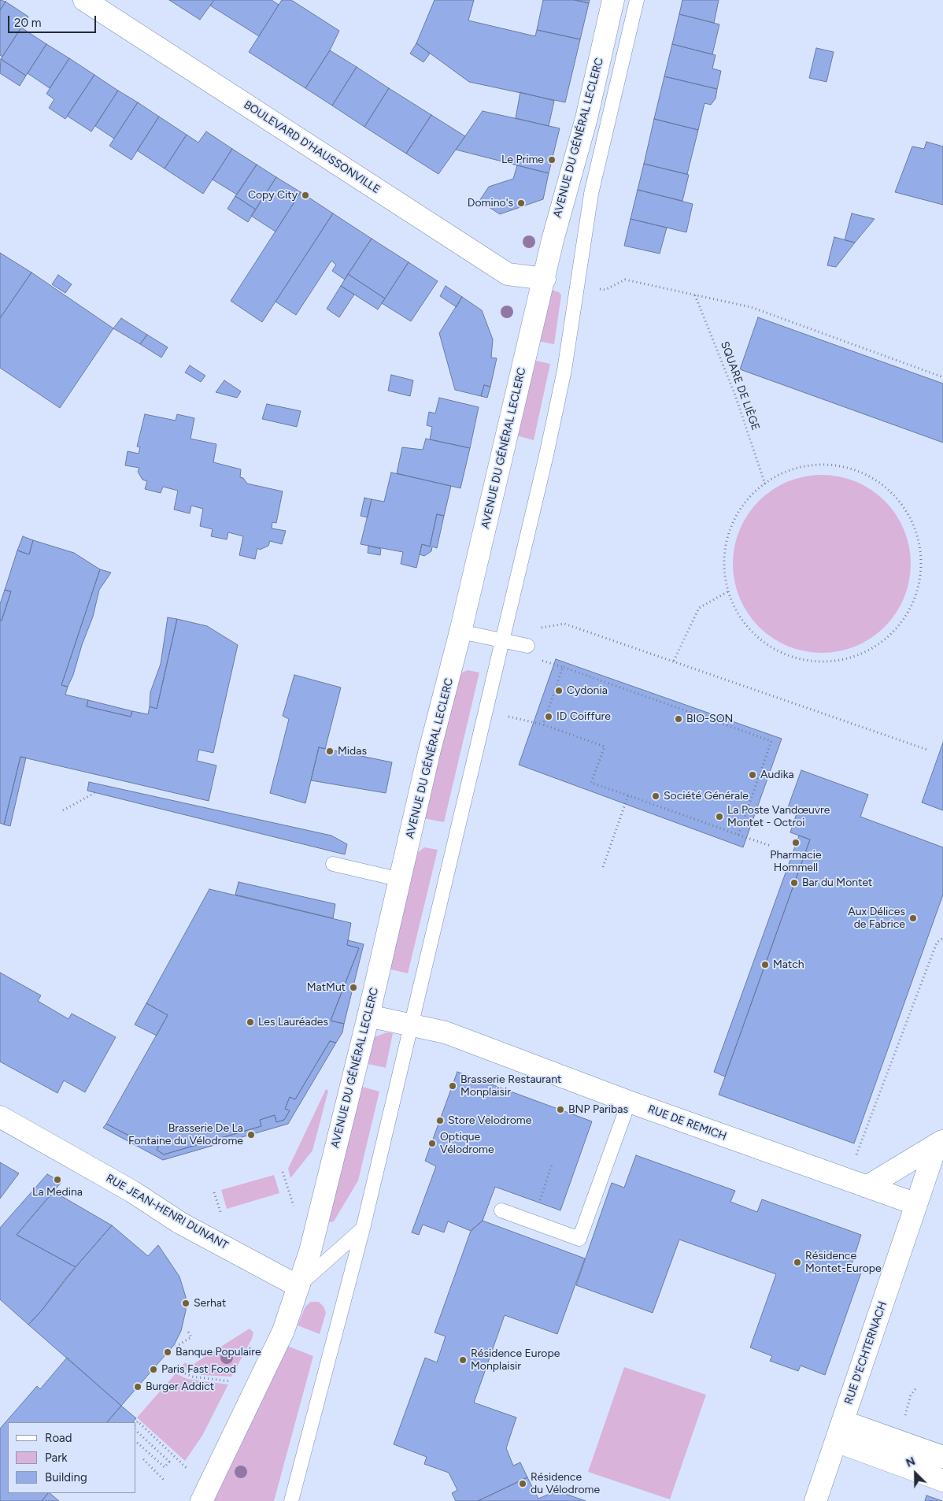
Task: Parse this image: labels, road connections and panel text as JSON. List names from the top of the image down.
{
  "streets": {
    "street": [
      "AVENUE DU GÉNÉRAL LECLERC",
      "BOULEVARD D'HAUSSONVILLE",
      "RUE DE REMICH",
      "RUE JEAN-HENRI DUNANT",
      "RUE D'ECHTERNACH"
    ],
    "path": ["SQUARE DE LIÈGE"]
  },
  "crossings": [
    ["AVENUE DU GÉNÉRAL LECLERC", "BOULEVARD D'HAUSSONVILLE"],
    ["AVENUE DU GÉNÉRAL LECLERC", "RUE DE REMICH"],
    ["AVENUE DU GÉNÉRAL LECLERC", "RUE JEAN-HENRI DUNANT"],
    ["RUE DE REMICH", "RUE D'ECHTERNACH"]
  ],
  "places": [
    "Le Prime",
    "Copy City",
    "Domino's",
    "Cydonia",
    "ID Coiffure",
    "BIO-SON",
    "Midas",
    "Audika",
    "Société Générale",
    "La Poste Vandœuvre Montet - Octroi",
    "Pharmacie Hommell",
    "Bar du Montet",
    "Aux Délices de Fabrice",
    "Match",
    "MatMut",
    "Les Lauréades",
    "Brasserie Restaurant Monplaisir",
    "BNP Paribas",
    "Store Velodrome",
    "Brasserie De La Fontaine du Vélodrome",
    "Optique Vélodrome",
    "La Medina",
    "Résidence Montet-Europe",
    "Serhat",
    "Banque Populaire",
    "Résidence Europe Monplaisir",
    "Paris Fast Food",
    "Burger Addict",
    "Résidence du Vélodrome"
  ],
  "legend": ["Road", "Park", "Building"],
  "scale_bar": "20 m",
  "north": "top left"
}
